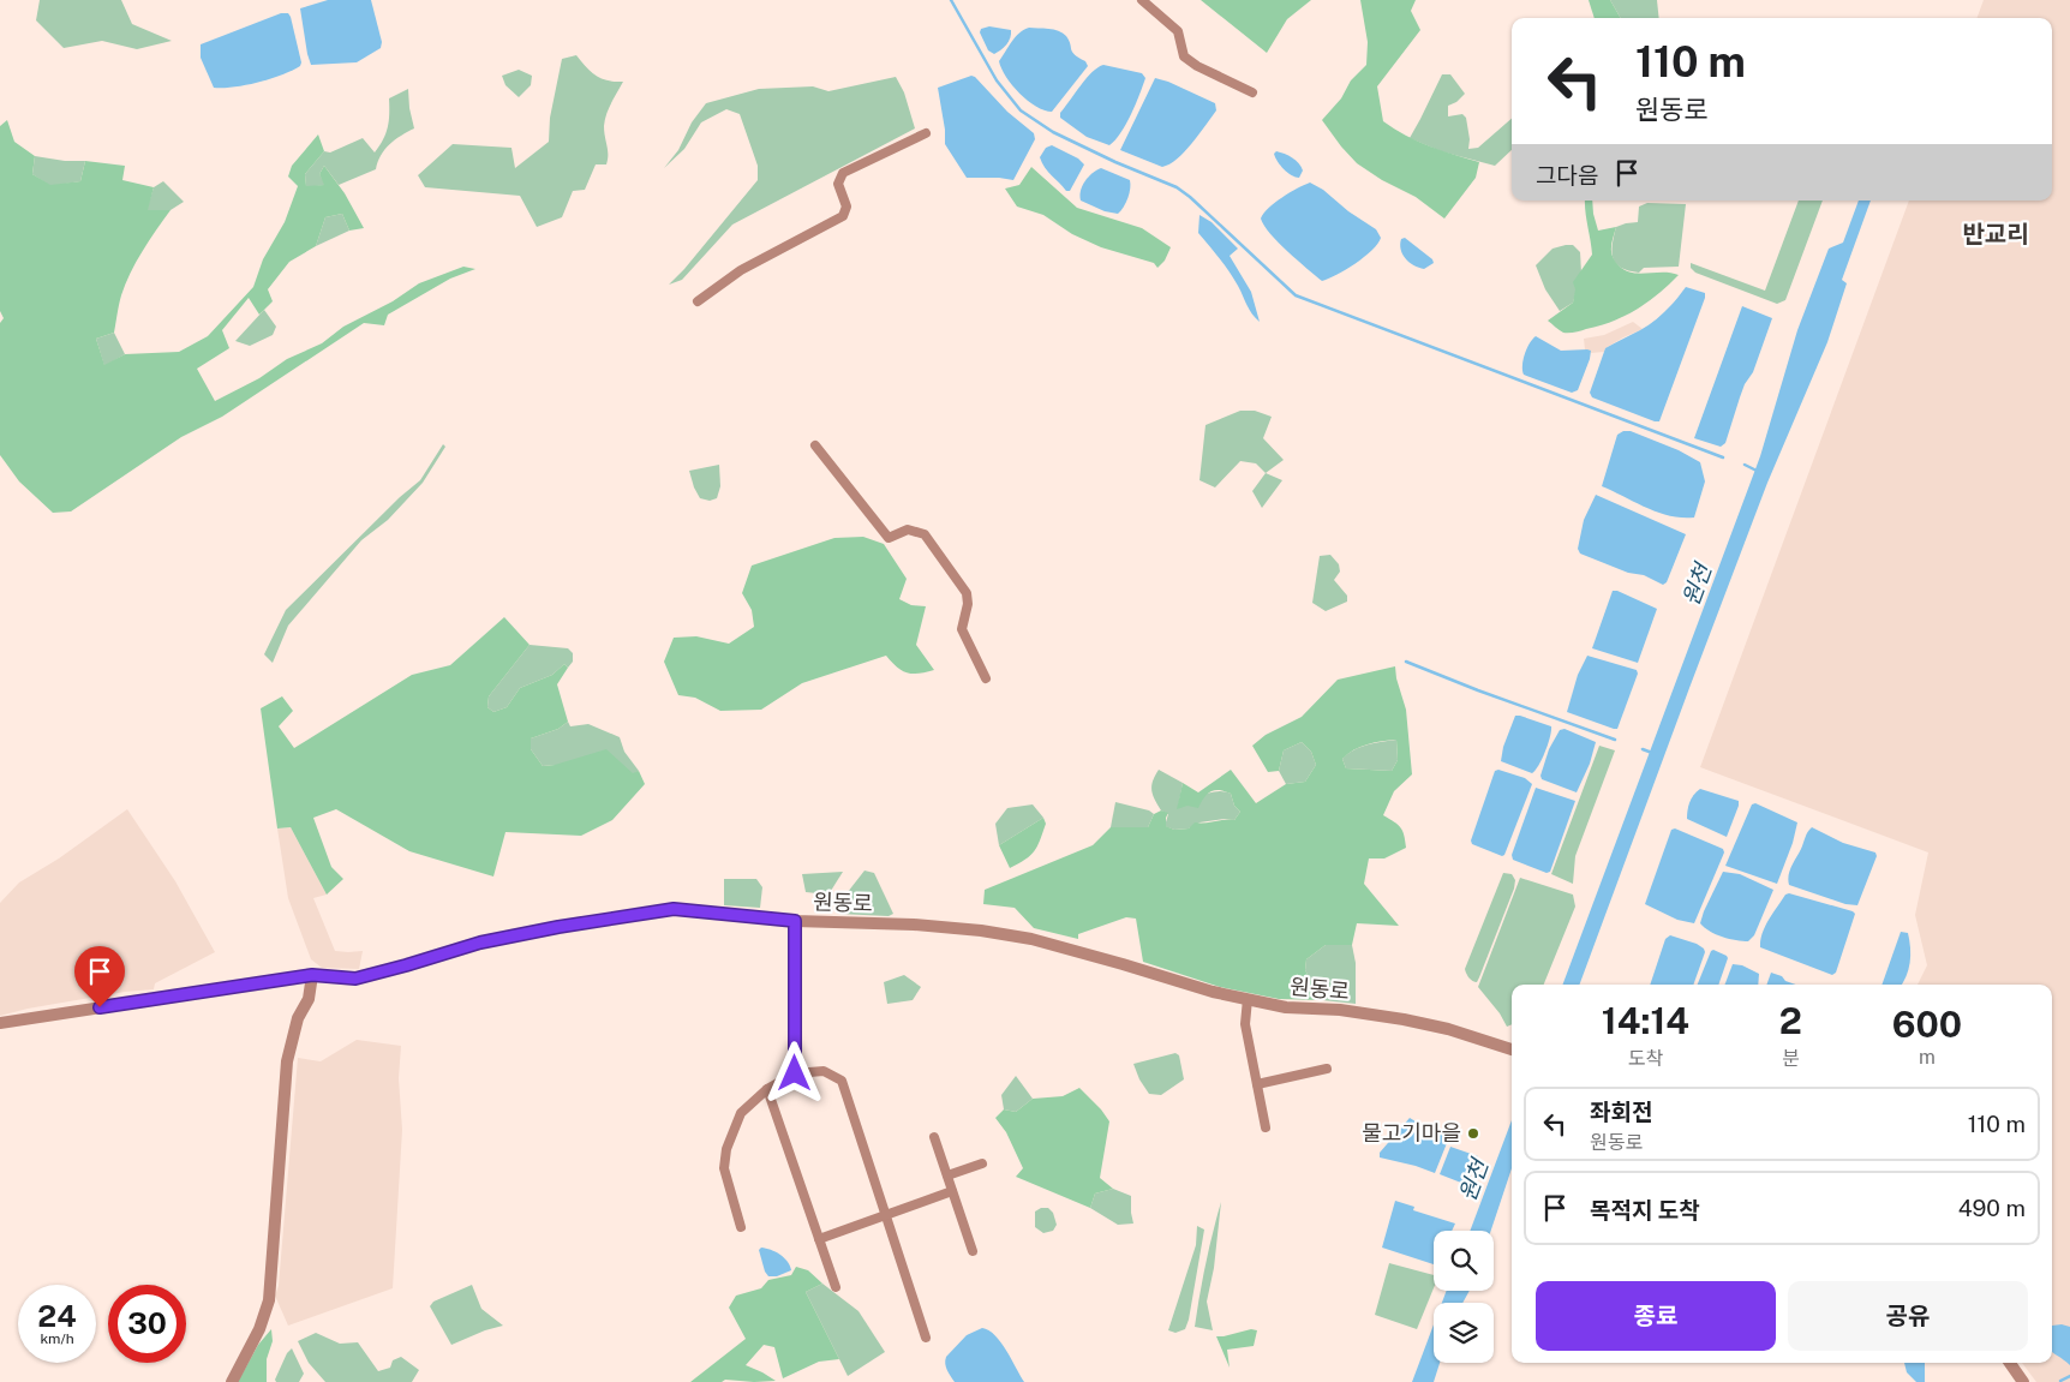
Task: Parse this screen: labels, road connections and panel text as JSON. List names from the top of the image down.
{
  "streets": {
    "street": ["원동로"]
  },
  "districts": ["반교리"],
  "water": ["원천"],
  "places": ["물고기마을"],
  "page": {
    "turn": ["110 m", "원동로"],
    "then": "그다음",
    "eta": [
      "14:14",
      "도착",
      "2",
      "분",
      "600",
      "m"
    ],
    "list": [
      {
        "name": "좌회전",
        "note": "원동로",
        "value": "110 m"
      },
      {
        "name": "목적지 도착",
        "value": "490 m"
      }
    ],
    "buttons": ["종료", "공유"],
    "speed": "24 km/h",
    "limit": "30"
  }
}
